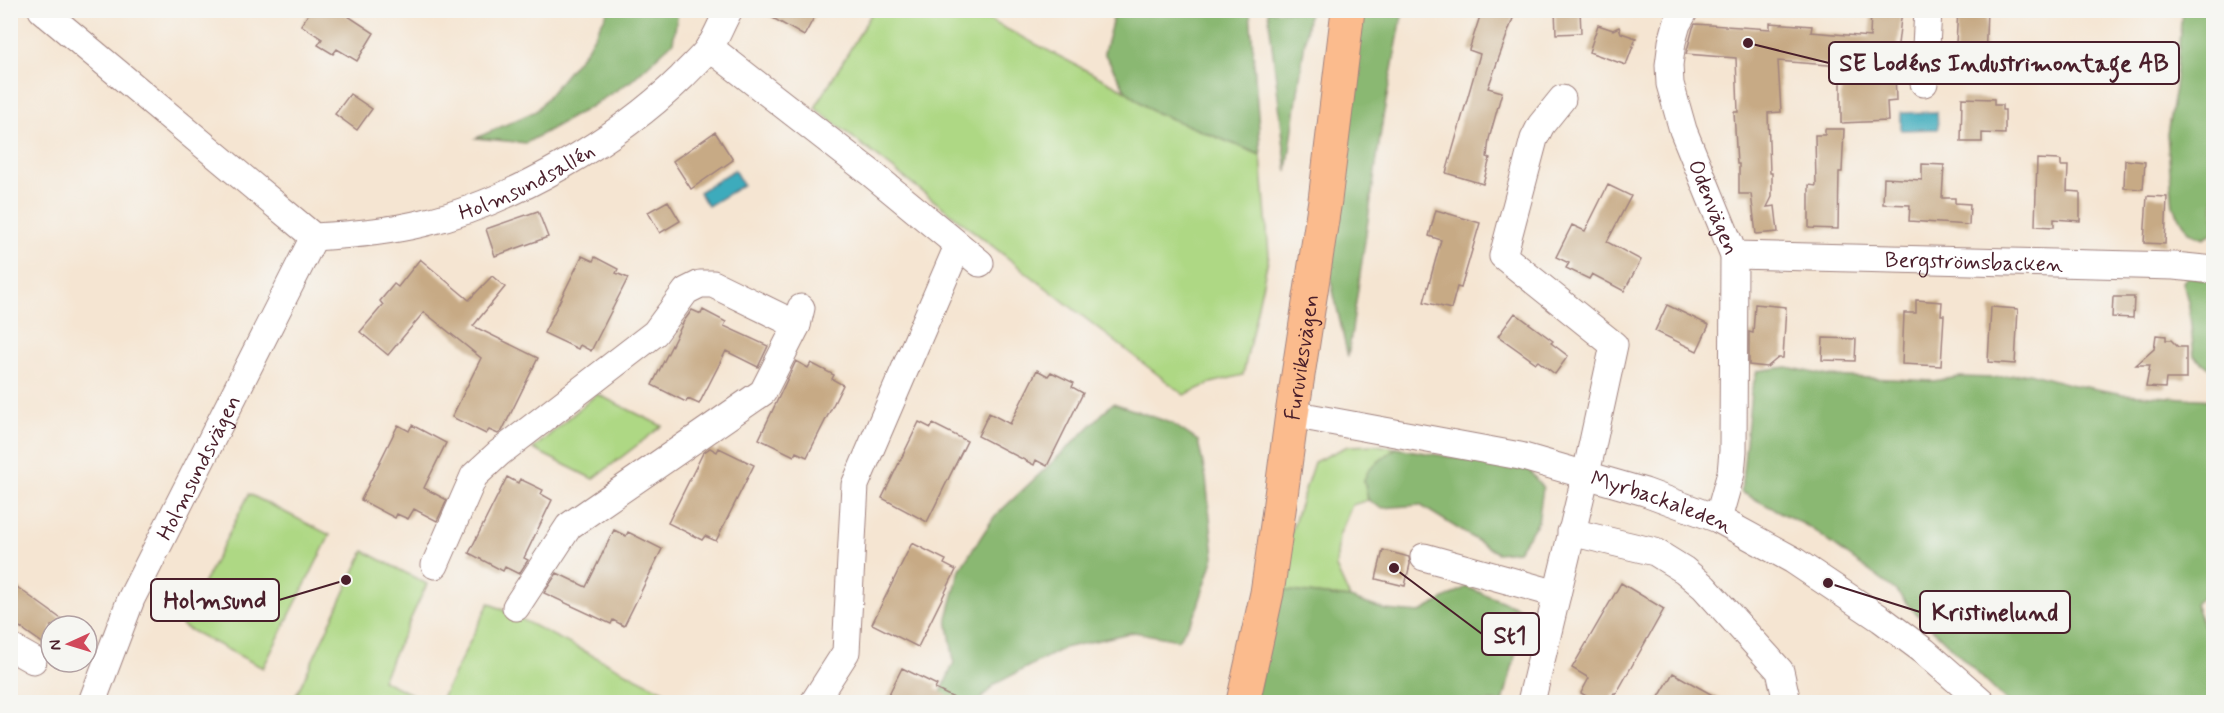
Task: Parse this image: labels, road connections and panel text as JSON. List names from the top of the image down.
{
  "streets": {
    "main road": ["Furuviksvägen"],
    "street": [
      "Holmsundsallén",
      "Odenvägen",
      "Bergströmsbacken",
      "Holmsundsvägen",
      "Myrbackaleden"
    ]
  },
  "crossings": [
    ["Holmsundsallén", "Holmsundsvägen"],
    ["Odenvägen", "Bergströmsbacken"],
    ["Odenvägen", "Myrbackaleden"],
    ["Furuviksvägen", "Myrbackaleden"]
  ],
  "places": [
    "SE Lodéns Industrimontage AB",
    "St1",
    "Holmsund",
    "Kristinelund"
  ],
  "north": "left"
}
